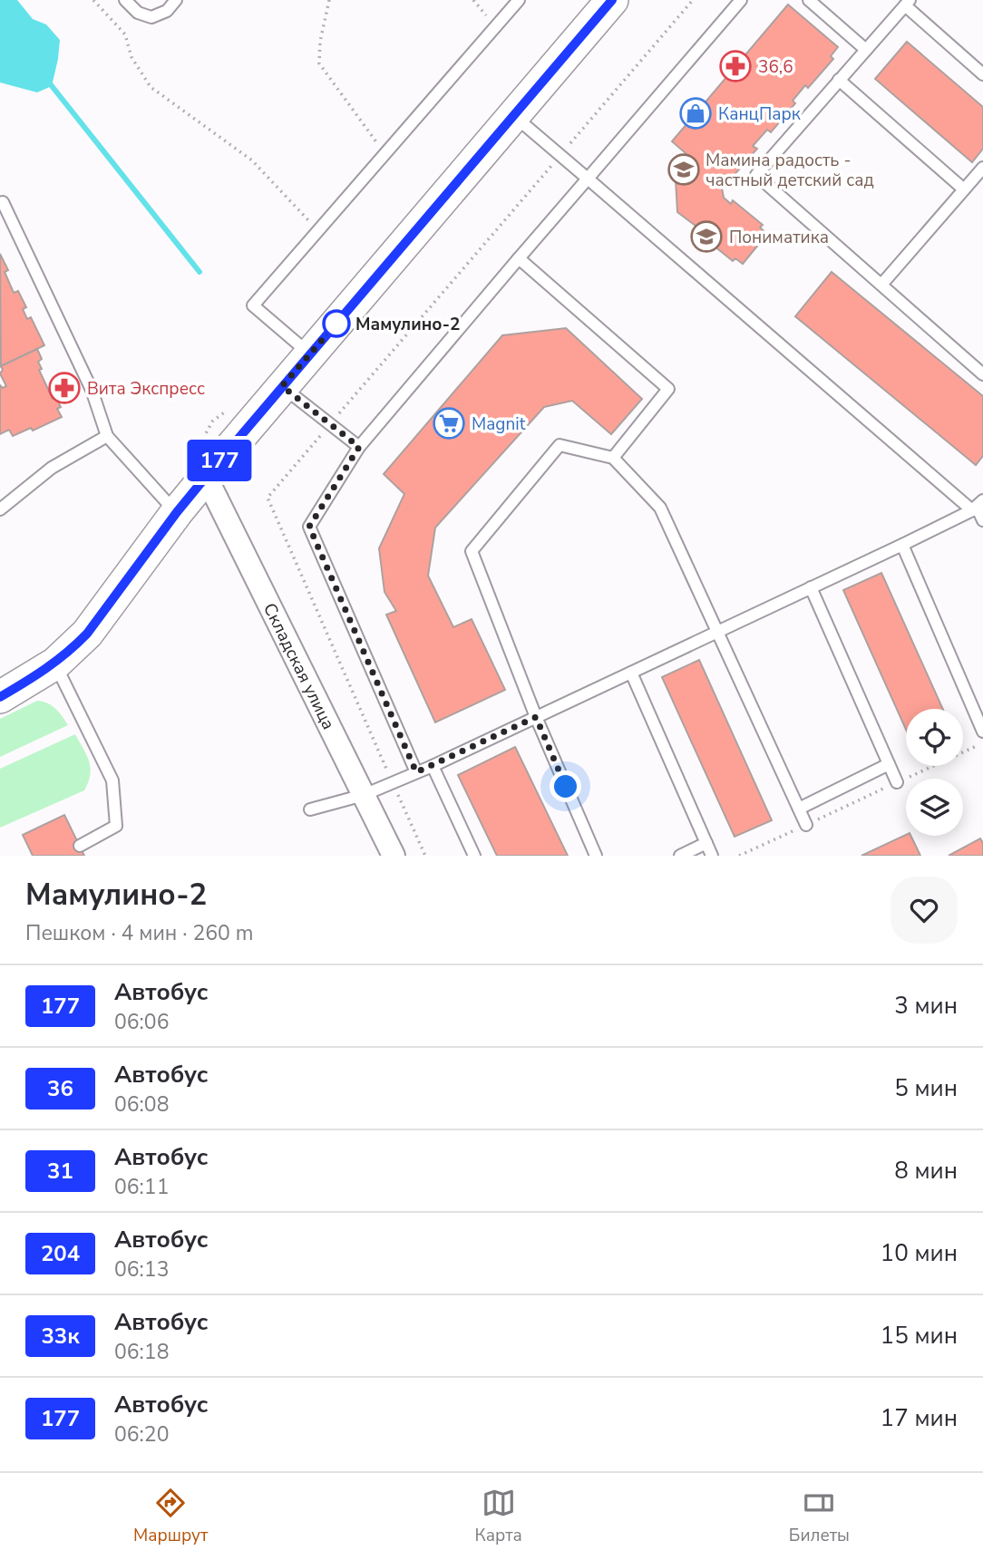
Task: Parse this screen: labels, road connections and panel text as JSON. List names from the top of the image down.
{
  "streets": {
    "street": ["Складская улица"]
  },
  "places": {
    "pharmacy": ["36,6", "Вита Экспресс"],
    "shop": ["КанцПарк"],
    "school or university": ["Мамина радость - частный детский сад", "Пониматика"],
    "other": ["Мамулино-2"],
    "supermarket": ["Magnit"]
  },
  "lines": ["bus line 177"],
  "page": {
    "on_map": "177",
    "heading": ["Мамулино-2", "Пешком · 4 мин · 260 m"],
    "list": [
      {
        "mark": "177",
        "name": "Автобус",
        "note": "06:06",
        "value": "3 мин"
      },
      {
        "mark": "36",
        "name": "Автобус",
        "note": "06:08",
        "value": "5 мин"
      },
      {
        "mark": "31",
        "name": "Автобус",
        "note": "06:11",
        "value": "8 мин"
      },
      {
        "mark": "204",
        "name": "Автобус",
        "note": "06:13",
        "value": "10 мин"
      },
      {
        "mark": "33к",
        "name": "Автобус",
        "note": "06:18",
        "value": "15 мин"
      },
      {
        "mark": "177",
        "name": "Автобус",
        "note": "06:20",
        "value": "17 мин"
      }
    ],
    "tabs": ["Маршрут", "Карта", "Билеты"]
  }
}
